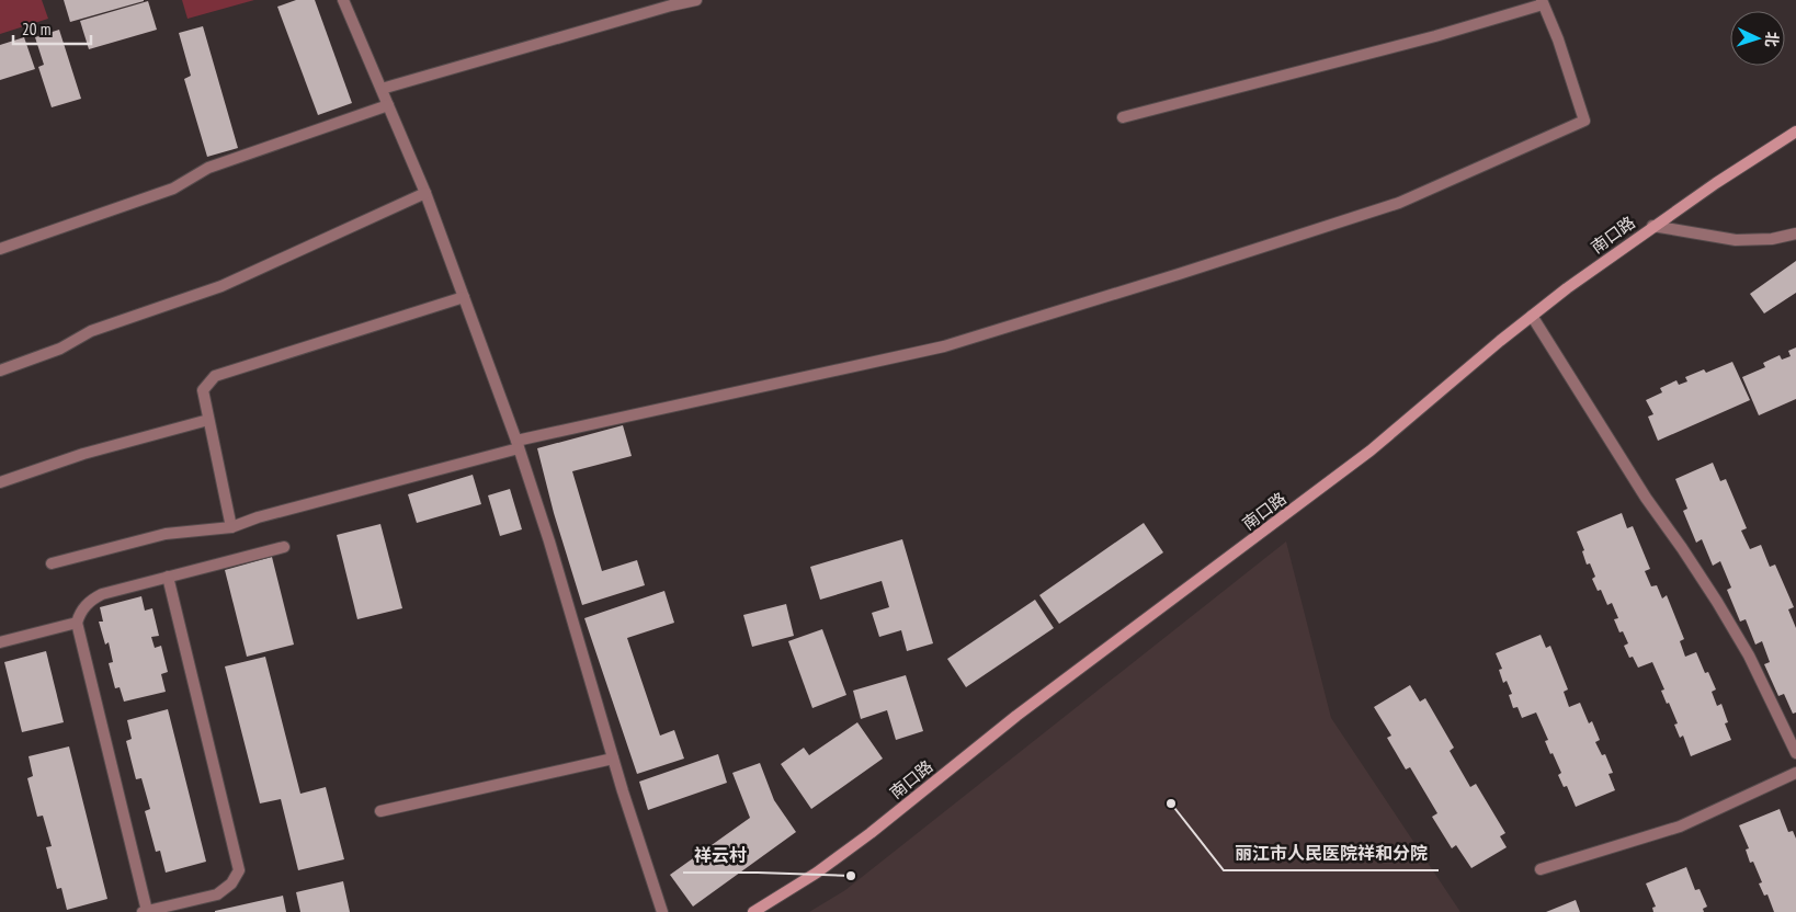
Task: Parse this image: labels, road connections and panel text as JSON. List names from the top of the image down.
{
  "streets": {
    "main road": ["南口路"]
  },
  "places": ["丽江市人民医院祥和分院", "祥云村"],
  "scale_bar": "20 m",
  "north": "right"
}
